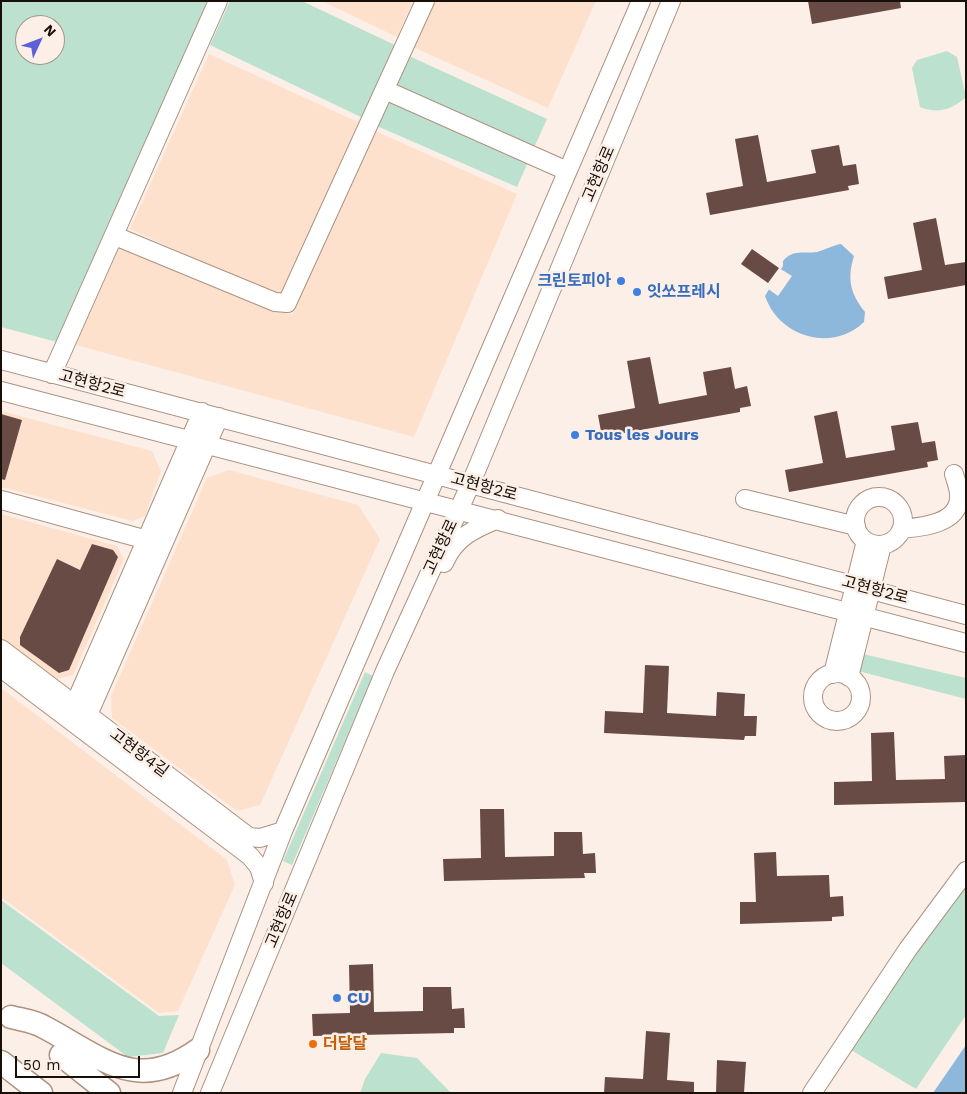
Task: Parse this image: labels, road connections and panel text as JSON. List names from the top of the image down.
{
  "streets": {
    "street": ["고현항로", "고현항2로", "고현항4길"]
  },
  "crossings": [
    ["고현항로", "고현항2로"],
    ["고현항로", "고현항4길"]
  ],
  "places": [
    "크린토피아",
    "잇쏘프레시",
    "Tous les Jours",
    "CU",
    "더달달"
  ],
  "scale_bar": "50 m",
  "north": "top right"
}
